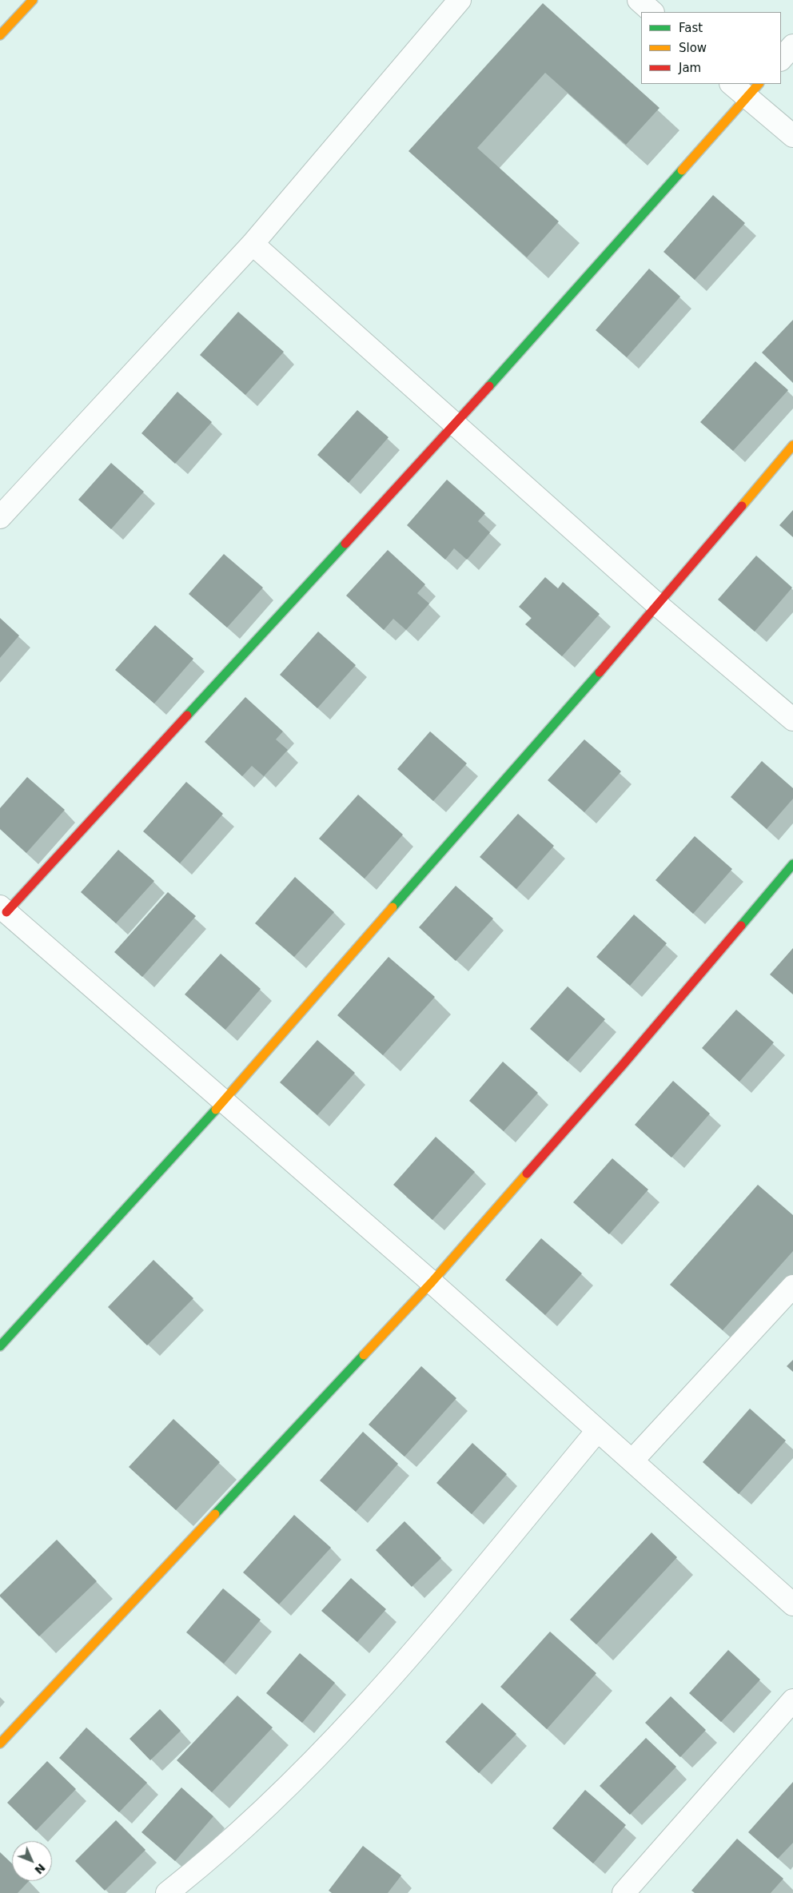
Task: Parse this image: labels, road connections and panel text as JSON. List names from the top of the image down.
{
  "legend": ["Fast", "Slow", "Jam"],
  "north": "bottom right"
}
